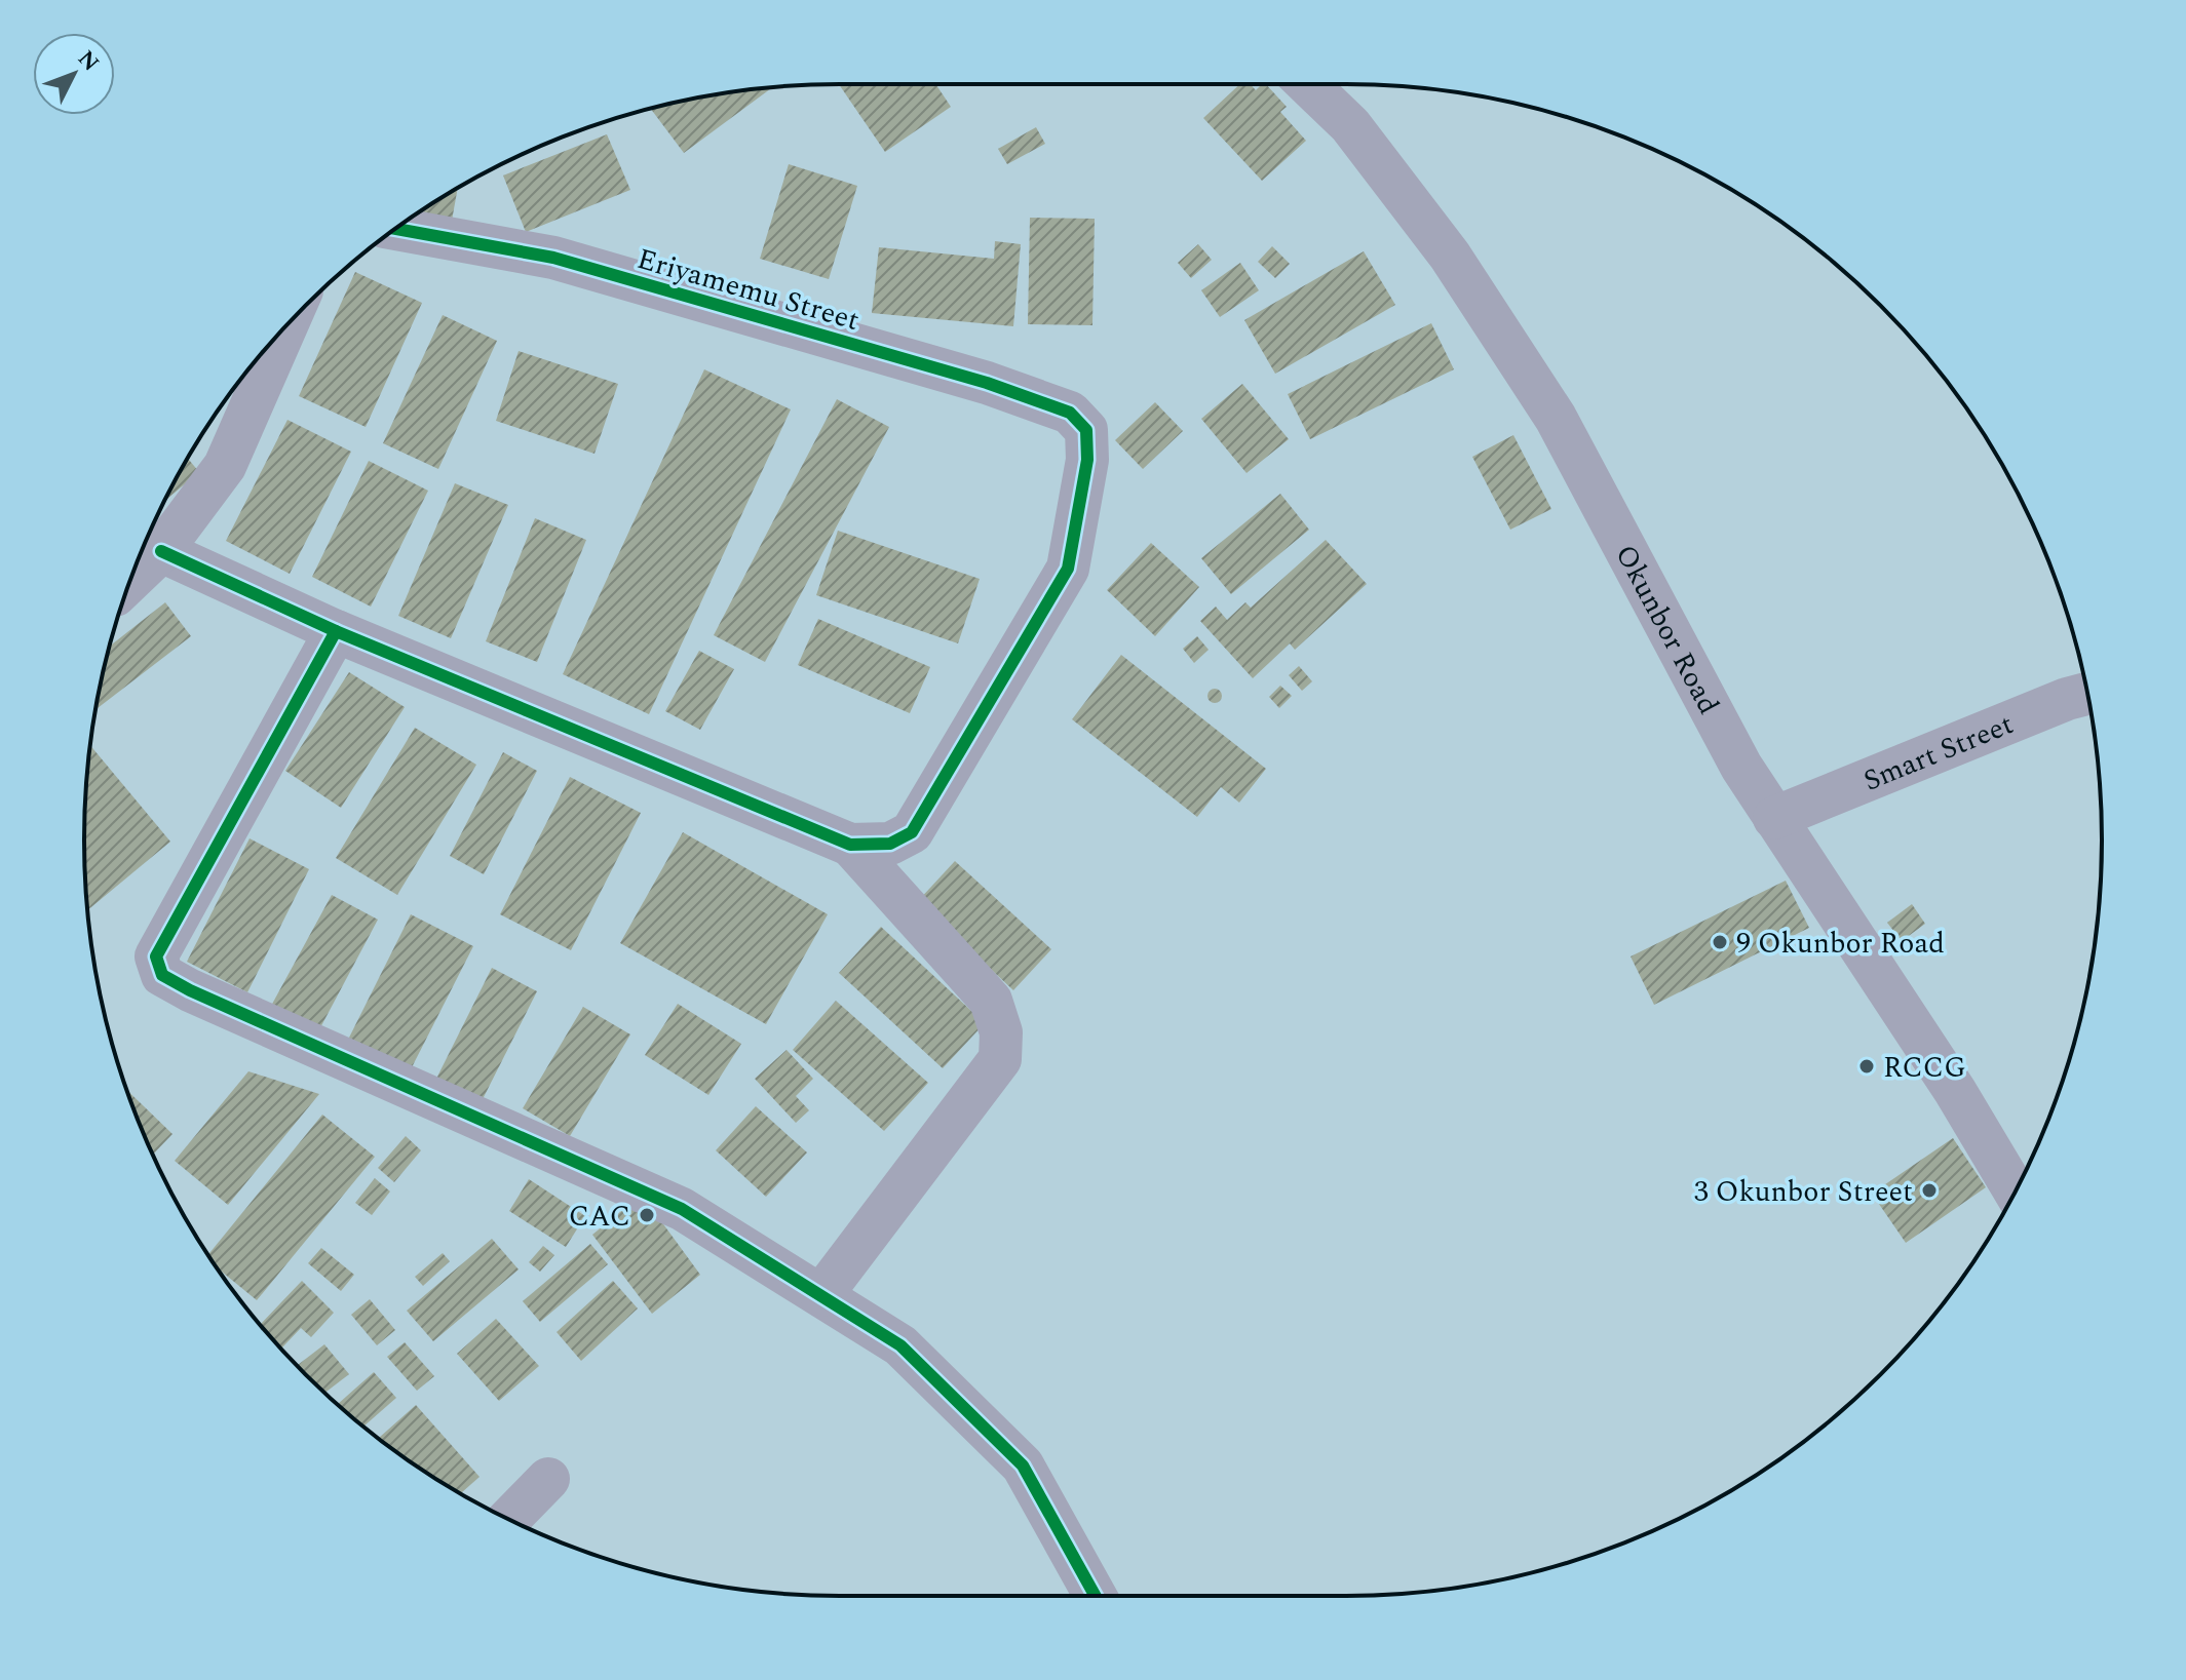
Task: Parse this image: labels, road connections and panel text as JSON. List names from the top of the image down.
{
  "streets": {
    "street": ["Eriyamemu Street", "Okunbor Road", "Smart Street"]
  },
  "crossings": [
    ["Okunbor Road", "Smart Street"]
  ],
  "places": [
    "9 Okunbor Road",
    "RCCG",
    "3 Okunbor Street",
    "CAC"
  ],
  "north": "top right"
}
